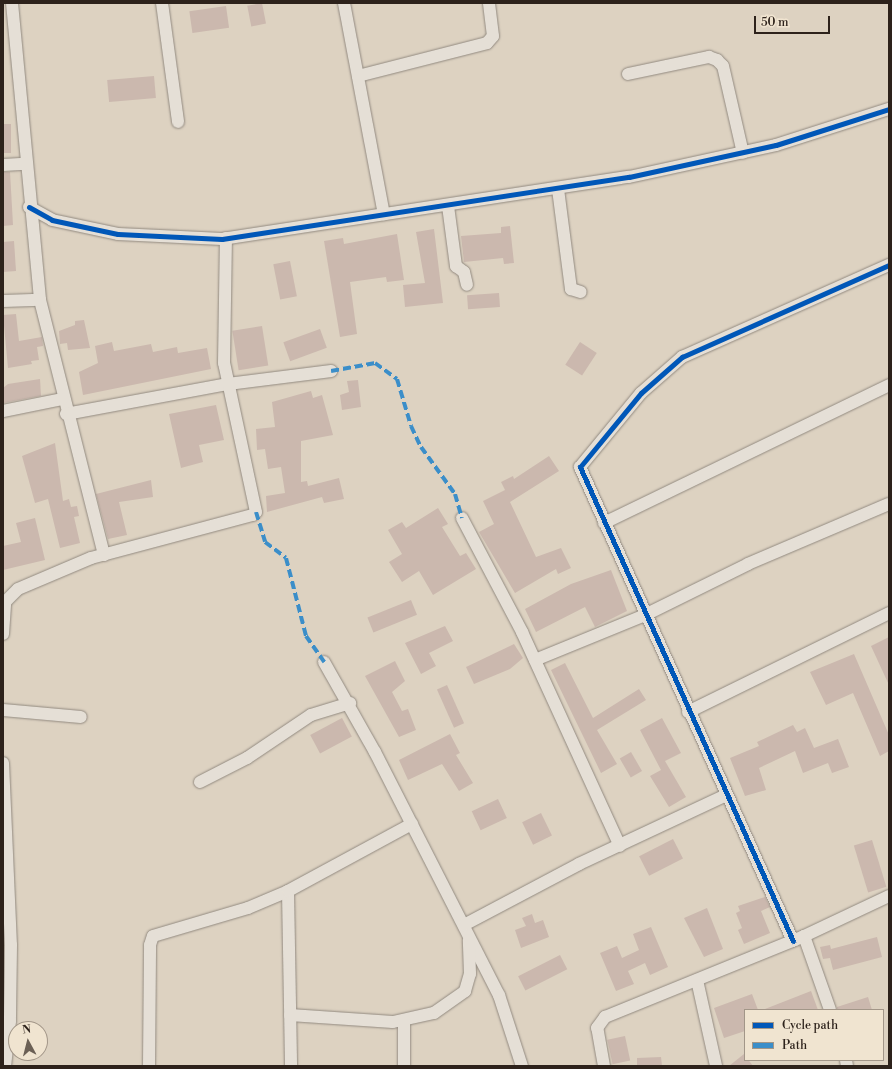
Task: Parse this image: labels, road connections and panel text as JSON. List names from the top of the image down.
{
  "legend": ["Cycle path", "Path"],
  "scale_bar": "50 m",
  "north": "top"
}
